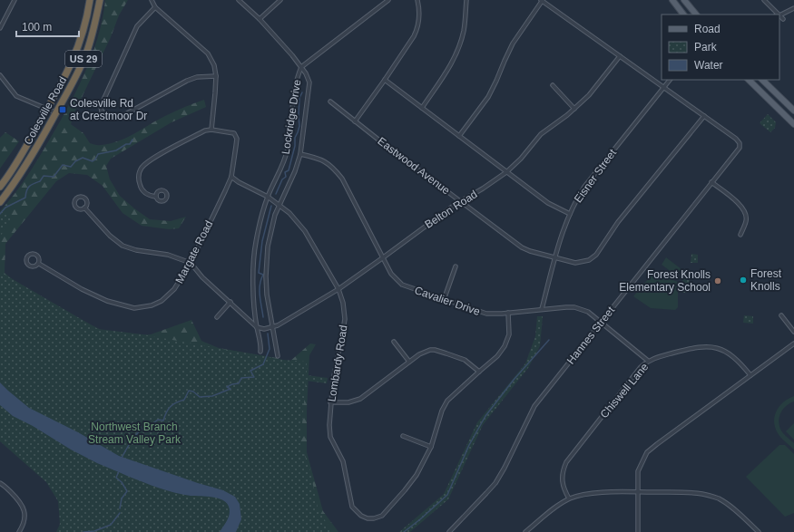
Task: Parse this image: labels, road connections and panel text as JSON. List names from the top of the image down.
{
  "streets": {
    "highway": ["US 29", "Colesville Road"],
    "street": [
      "Lockridge Drive",
      "Eastwood Avenue",
      "Eisner Street",
      "Belton Road",
      "Margate Road",
      "Cavalier Drive",
      "Hannes Street",
      "Lombardy Road",
      "Chiswell Lane"
    ]
  },
  "crossings": [
    ["Lockridge Drive", "Belton Road"],
    ["Lockridge Drive", "Cavalier Drive"],
    ["Lockridge Drive", "Lombardy Road"],
    ["Eastwood Avenue", "Eisner Street"],
    ["Eastwood Avenue", "Belton Road"],
    ["Eastwood Avenue", "Hannes Street"],
    ["Eisner Street", "Cavalier Drive"],
    ["Belton Road", "Cavalier Drive"],
    ["Belton Road", "Lombardy Road"],
    ["Margate Road", "Lombardy Road"],
    ["Cavalier Drive", "Hannes Street"],
    ["Cavalier Drive", "Lombardy Road"],
    ["Cavalier Drive", "Chiswell Lane"]
  ],
  "parks": ["Northwest Branch Stream Valley Park"],
  "places": {
    "transit": ["Colesville Rd at Crestmoor Dr"],
    "other": ["Forest Knolls", "Forest Knolls Elementary School"]
  },
  "legend": ["Road", "Park", "Water"],
  "scale_bar": "100 m"
}
